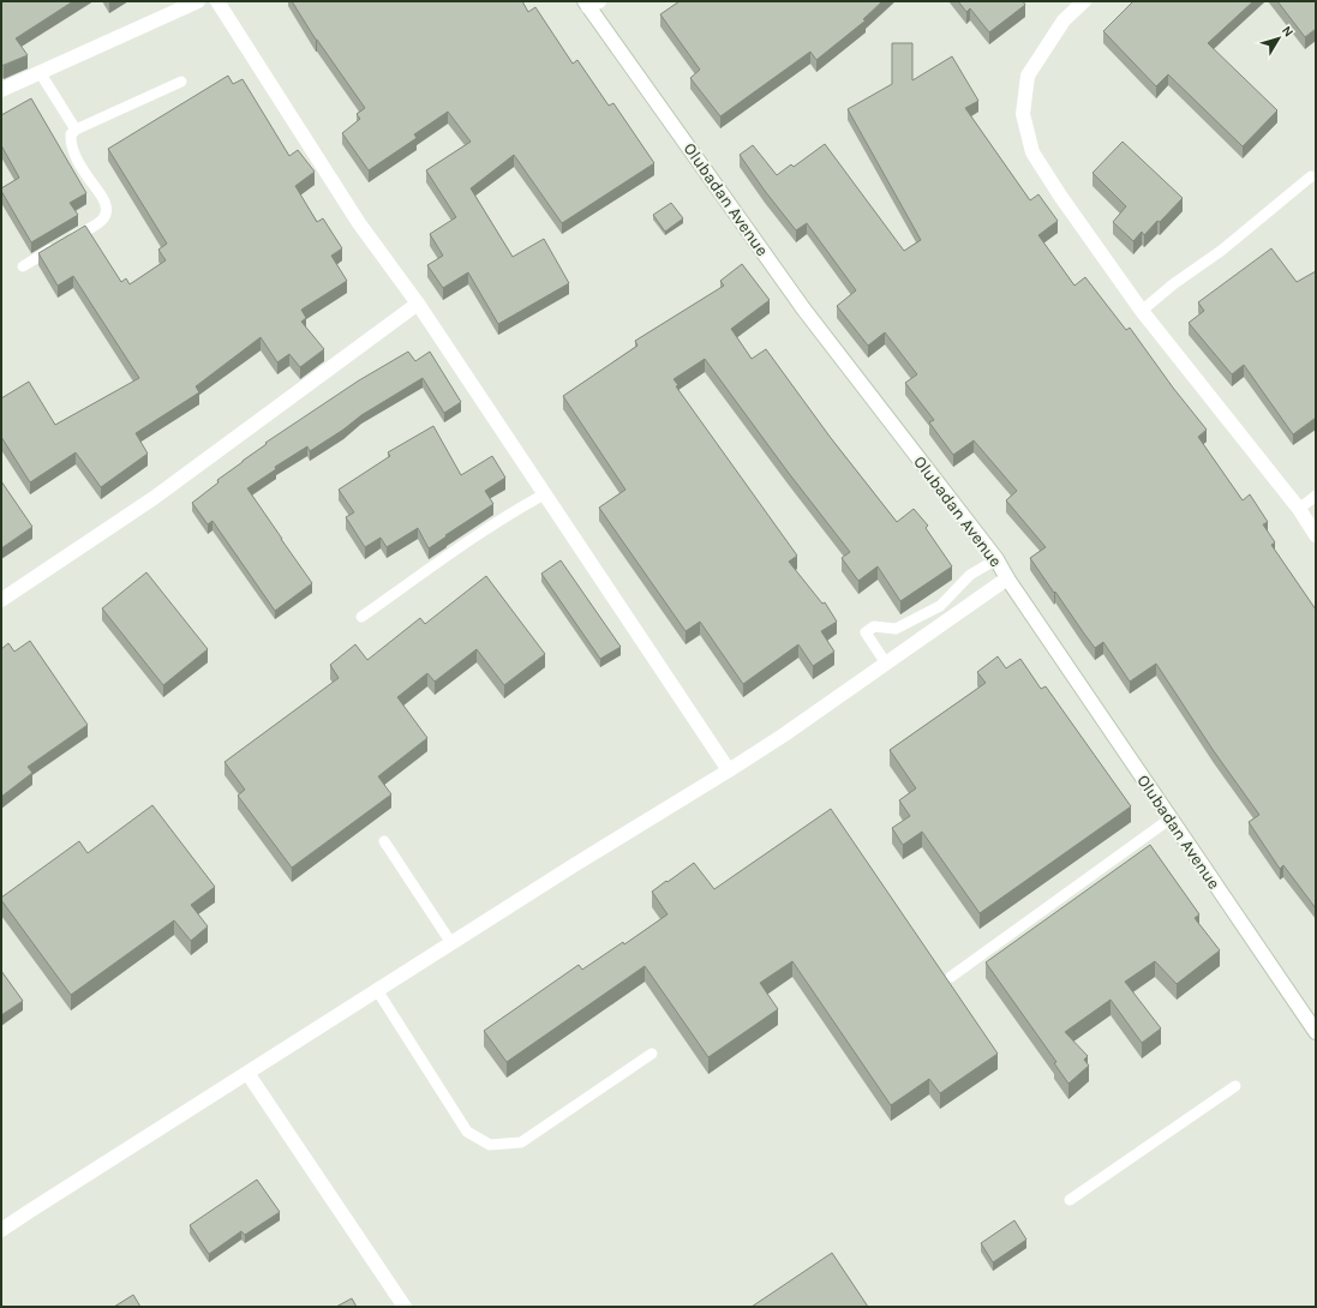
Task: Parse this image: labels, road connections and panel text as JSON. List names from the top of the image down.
{
  "streets": {
    "street": ["Olubadan Avenue"]
  },
  "north": "top right"
}
